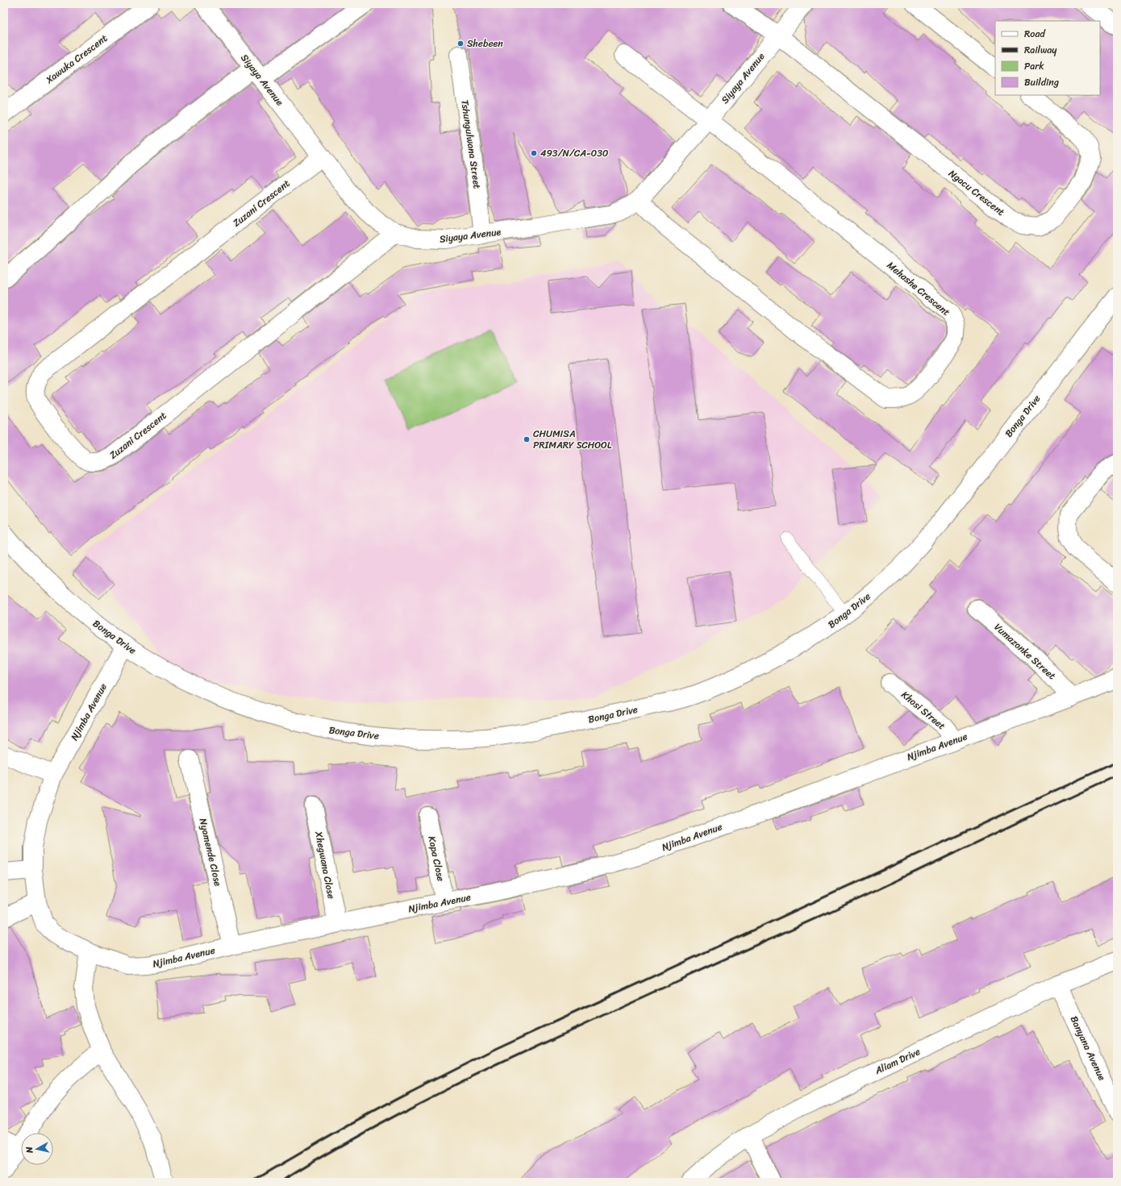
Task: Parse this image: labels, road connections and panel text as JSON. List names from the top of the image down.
{
  "streets": {
    "street": [
      "Xawuka Crescent",
      "Siyaya Avenue",
      "Tshungulwana Street",
      "Ngacu Crescent",
      "Zuzani Crescent",
      "Mehashe Crescent",
      "Bonga Drive",
      "Vumazonke Street",
      "Khosi Street",
      "Njimba Avenue",
      "Nyamende Close",
      "Kapa Close",
      "Xhegwana Close",
      "Banyana Avenue",
      "Aliam Drive"
    ]
  },
  "crossings": [
    ["Siyaya Avenue", "Tshungulwana Street"],
    ["Siyaya Avenue", "Ngacu Crescent"],
    ["Siyaya Avenue", "Zuzani Crescent"],
    ["Siyaya Avenue", "Mehashe Crescent"],
    ["Bonga Drive", "Njimba Avenue"],
    ["Vumazonke Street", "Njimba Avenue"],
    ["Khosi Street", "Njimba Avenue"],
    ["Njimba Avenue", "Nyamende Close"],
    ["Njimba Avenue", "Kapa Close"],
    ["Njimba Avenue", "Xhegwana Close"],
    ["Banyana Avenue", "Aliam Drive"]
  ],
  "places": ["Shebeen", "493/N/CA-030", "CHUMISA PRIMARY SCHOOL"],
  "legend": [
    "Road",
    "Railway",
    "Park",
    "Building"
  ],
  "north": "left"
}
